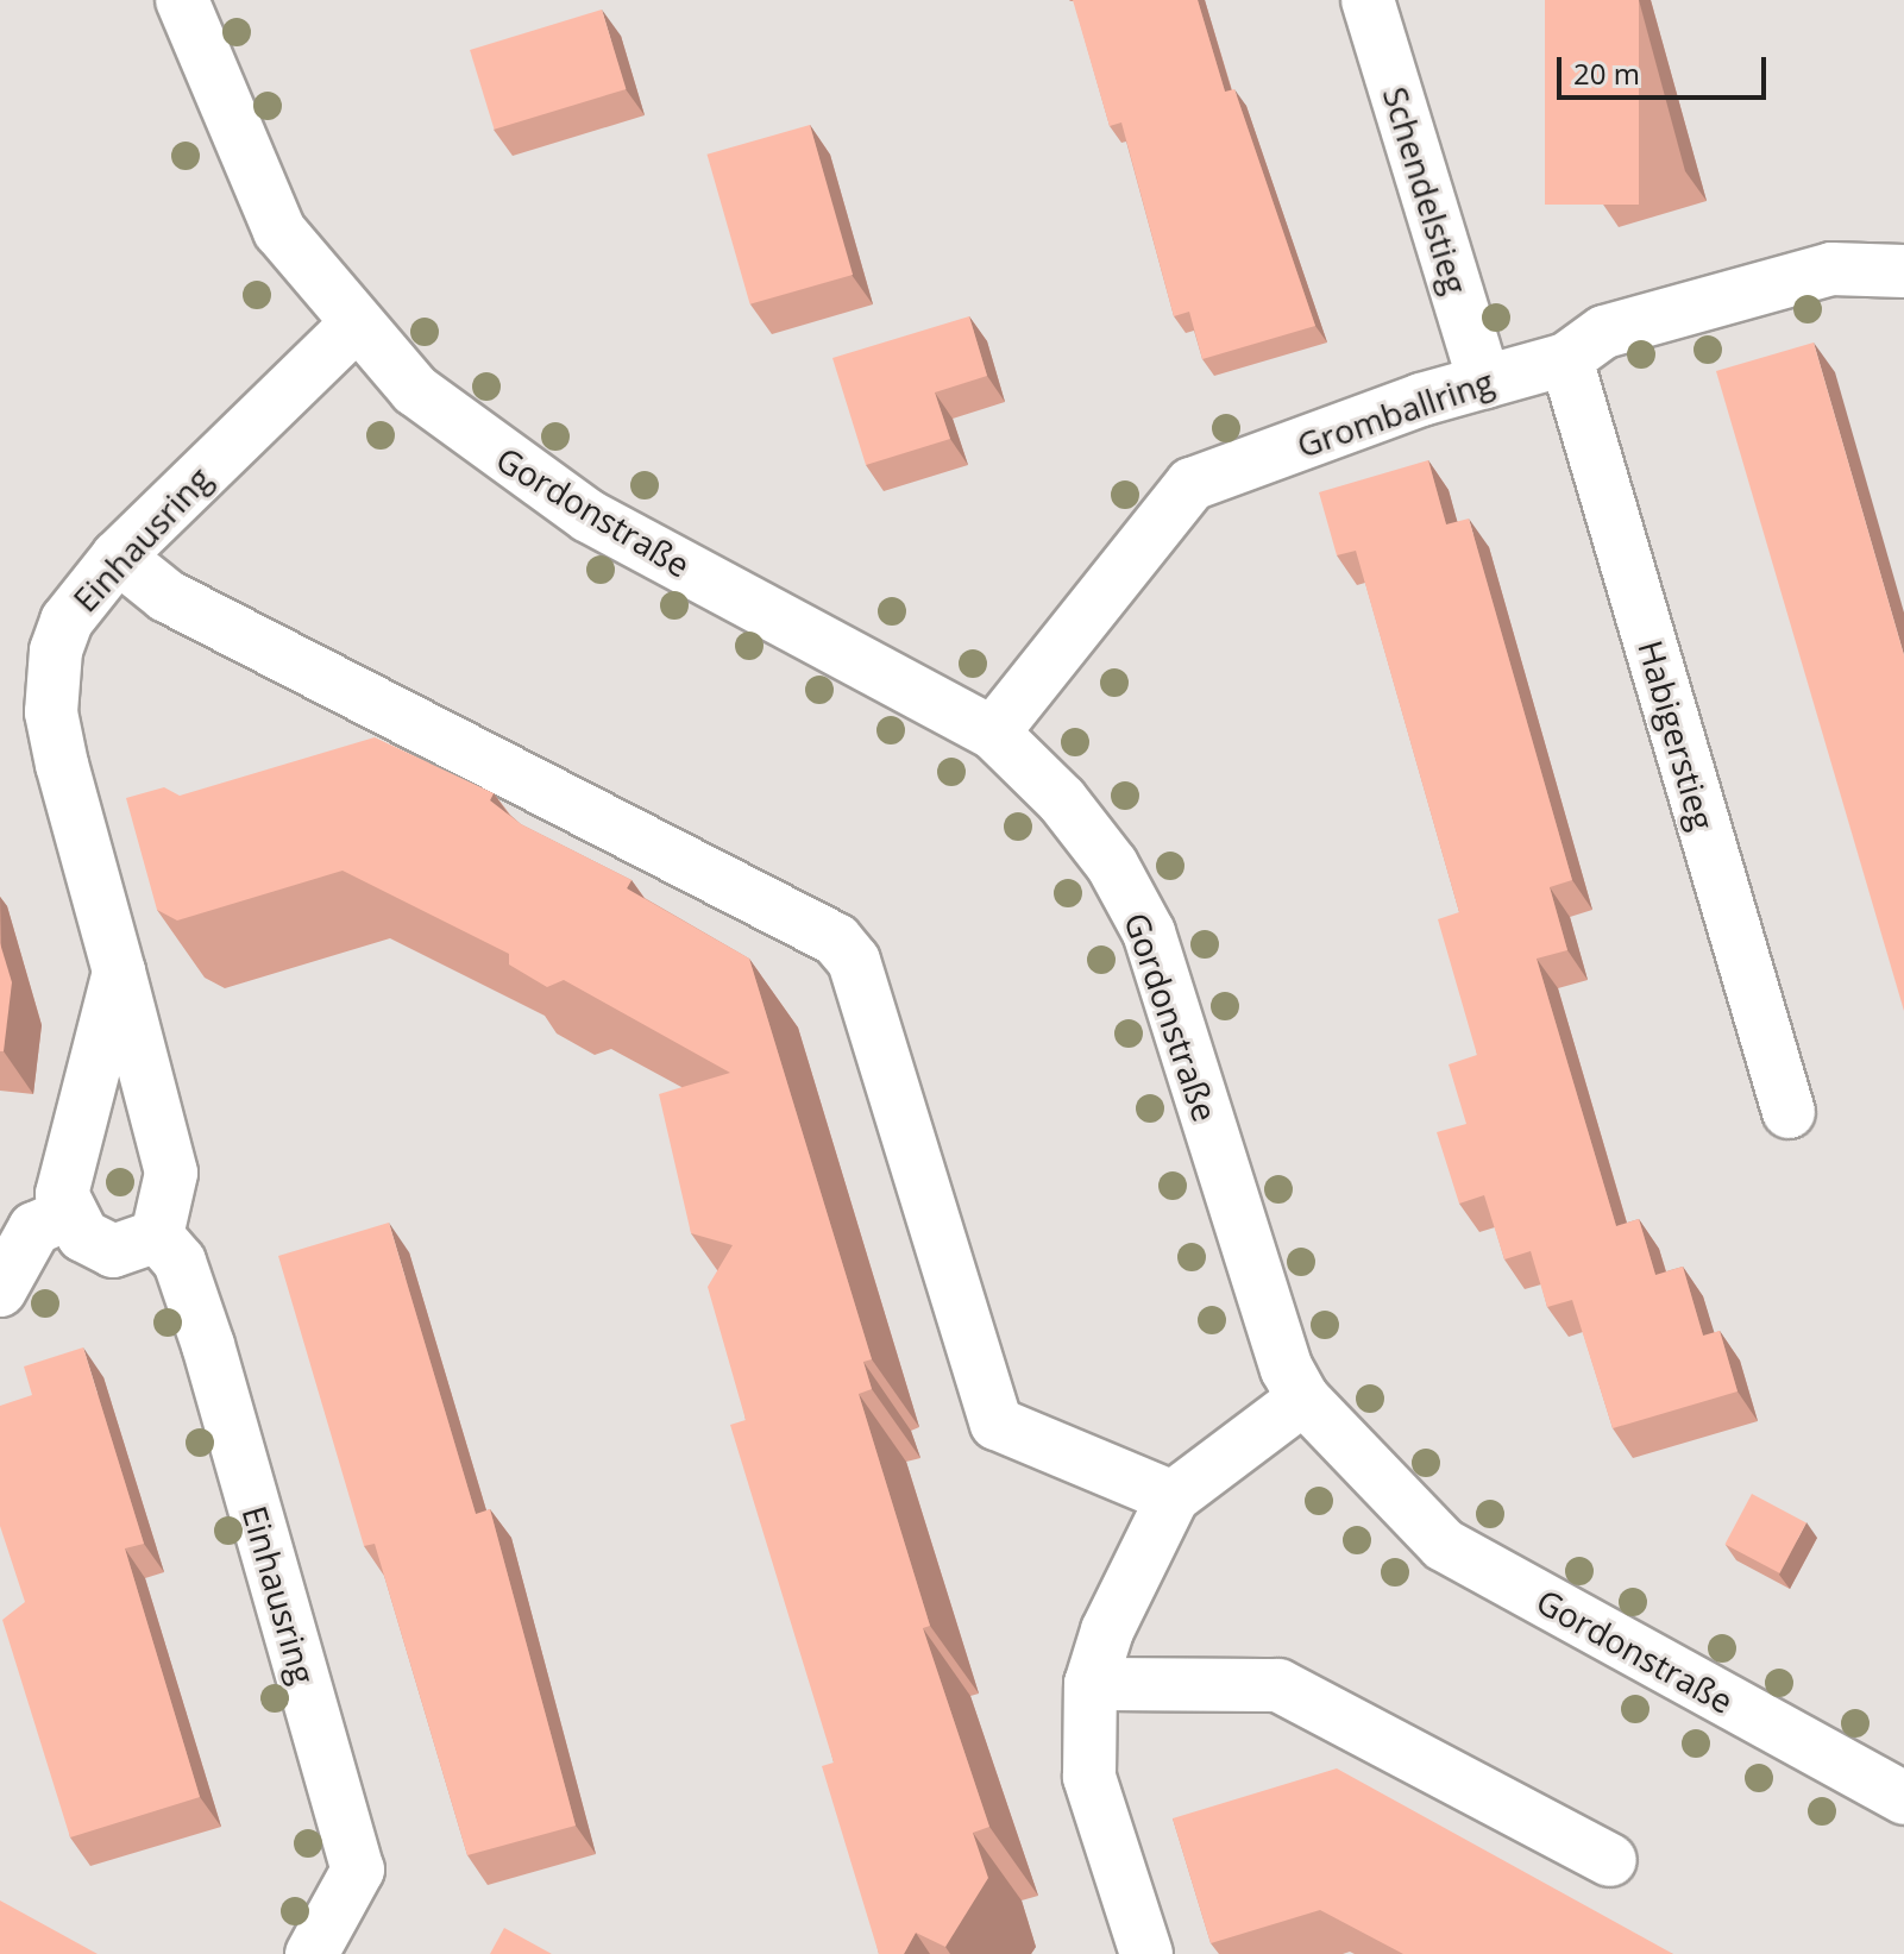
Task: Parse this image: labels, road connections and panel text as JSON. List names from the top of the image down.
{
  "streets": {
    "street": [
      "Schendelstieg",
      "Gromballring",
      "Gordonstraße",
      "Einhausring",
      "Habigerstieg"
    ]
  },
  "crossings": [
    ["Schendelstieg", "Gromballring"],
    ["Gromballring", "Gordonstraße"],
    ["Gromballring", "Habigerstieg"],
    ["Gordonstraße", "Einhausring"]
  ],
  "scale_bar": "20 m"
}
